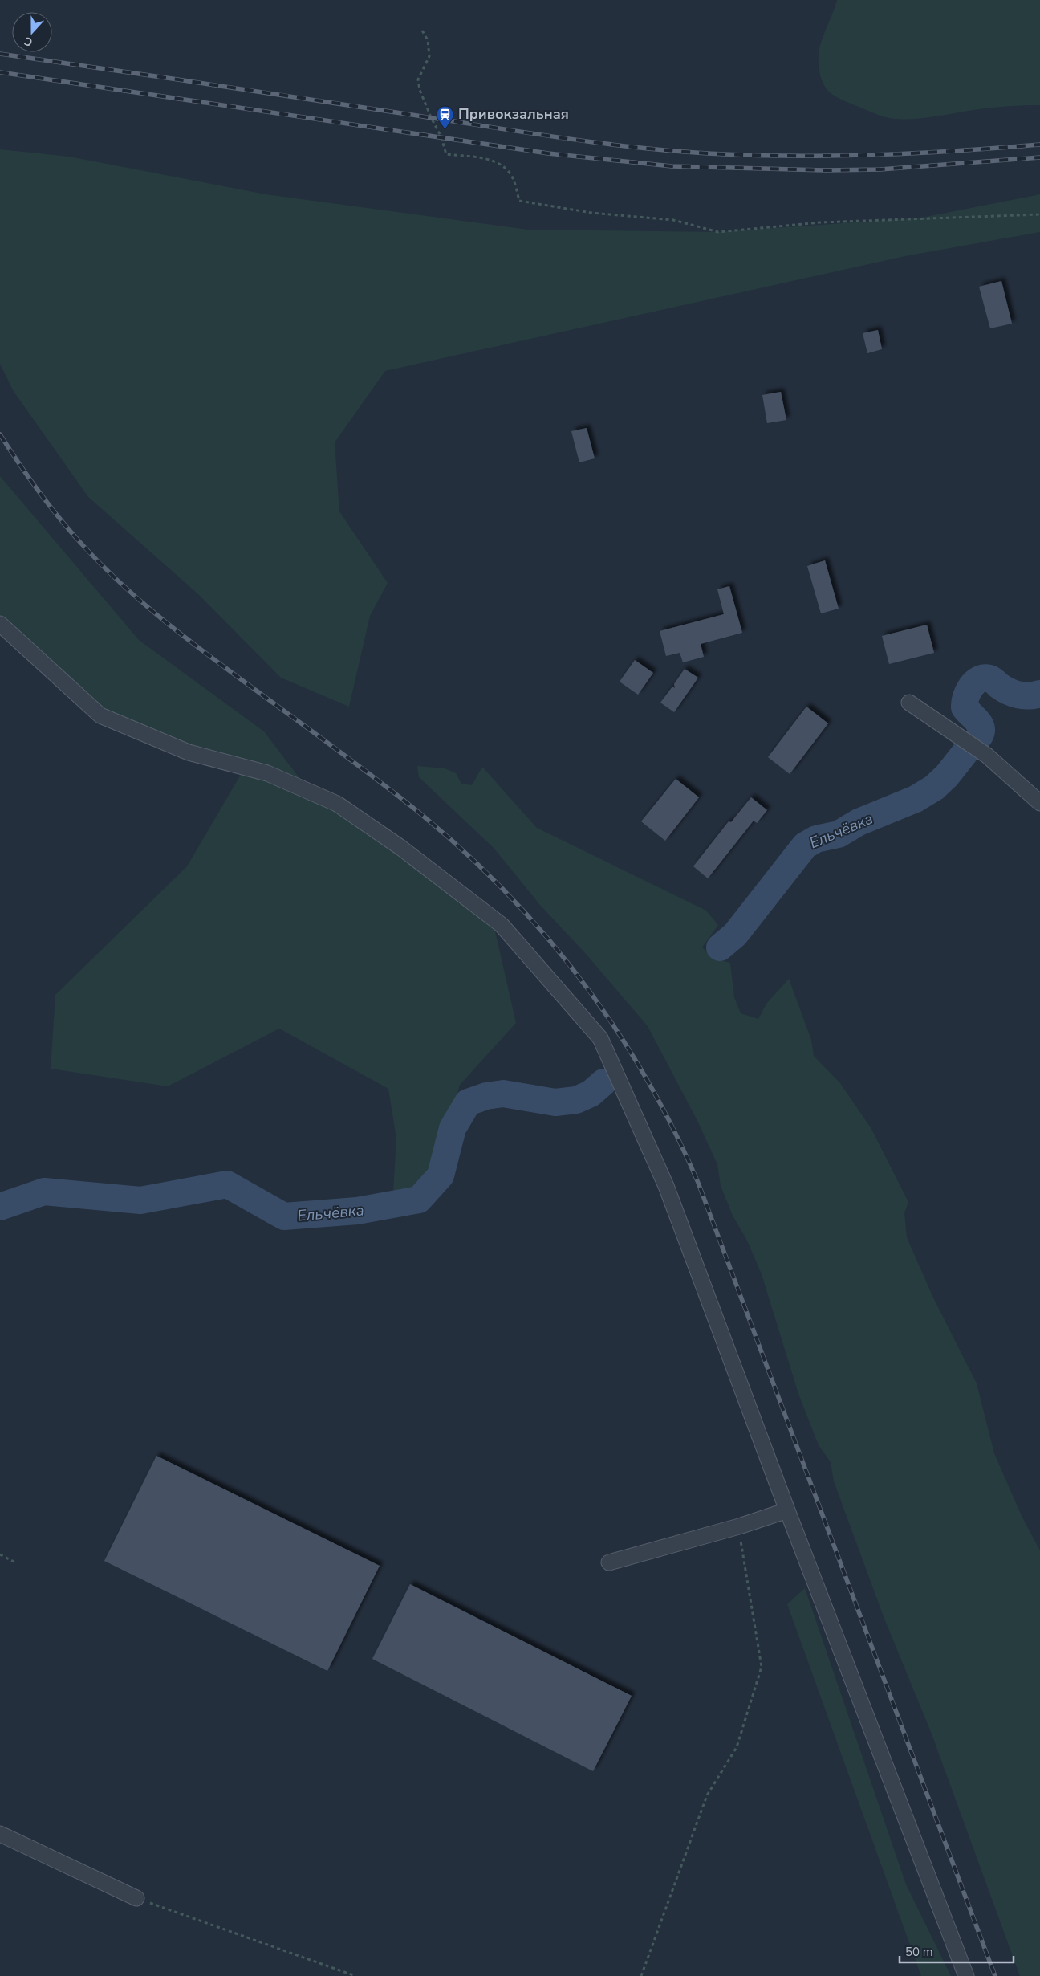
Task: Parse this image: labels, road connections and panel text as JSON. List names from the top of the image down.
{
  "water": ["Ельчёвка"],
  "places": {
    "station": ["Привокзальная"]
  },
  "scale_bar": "50 m",
  "north": "bottom"
}
